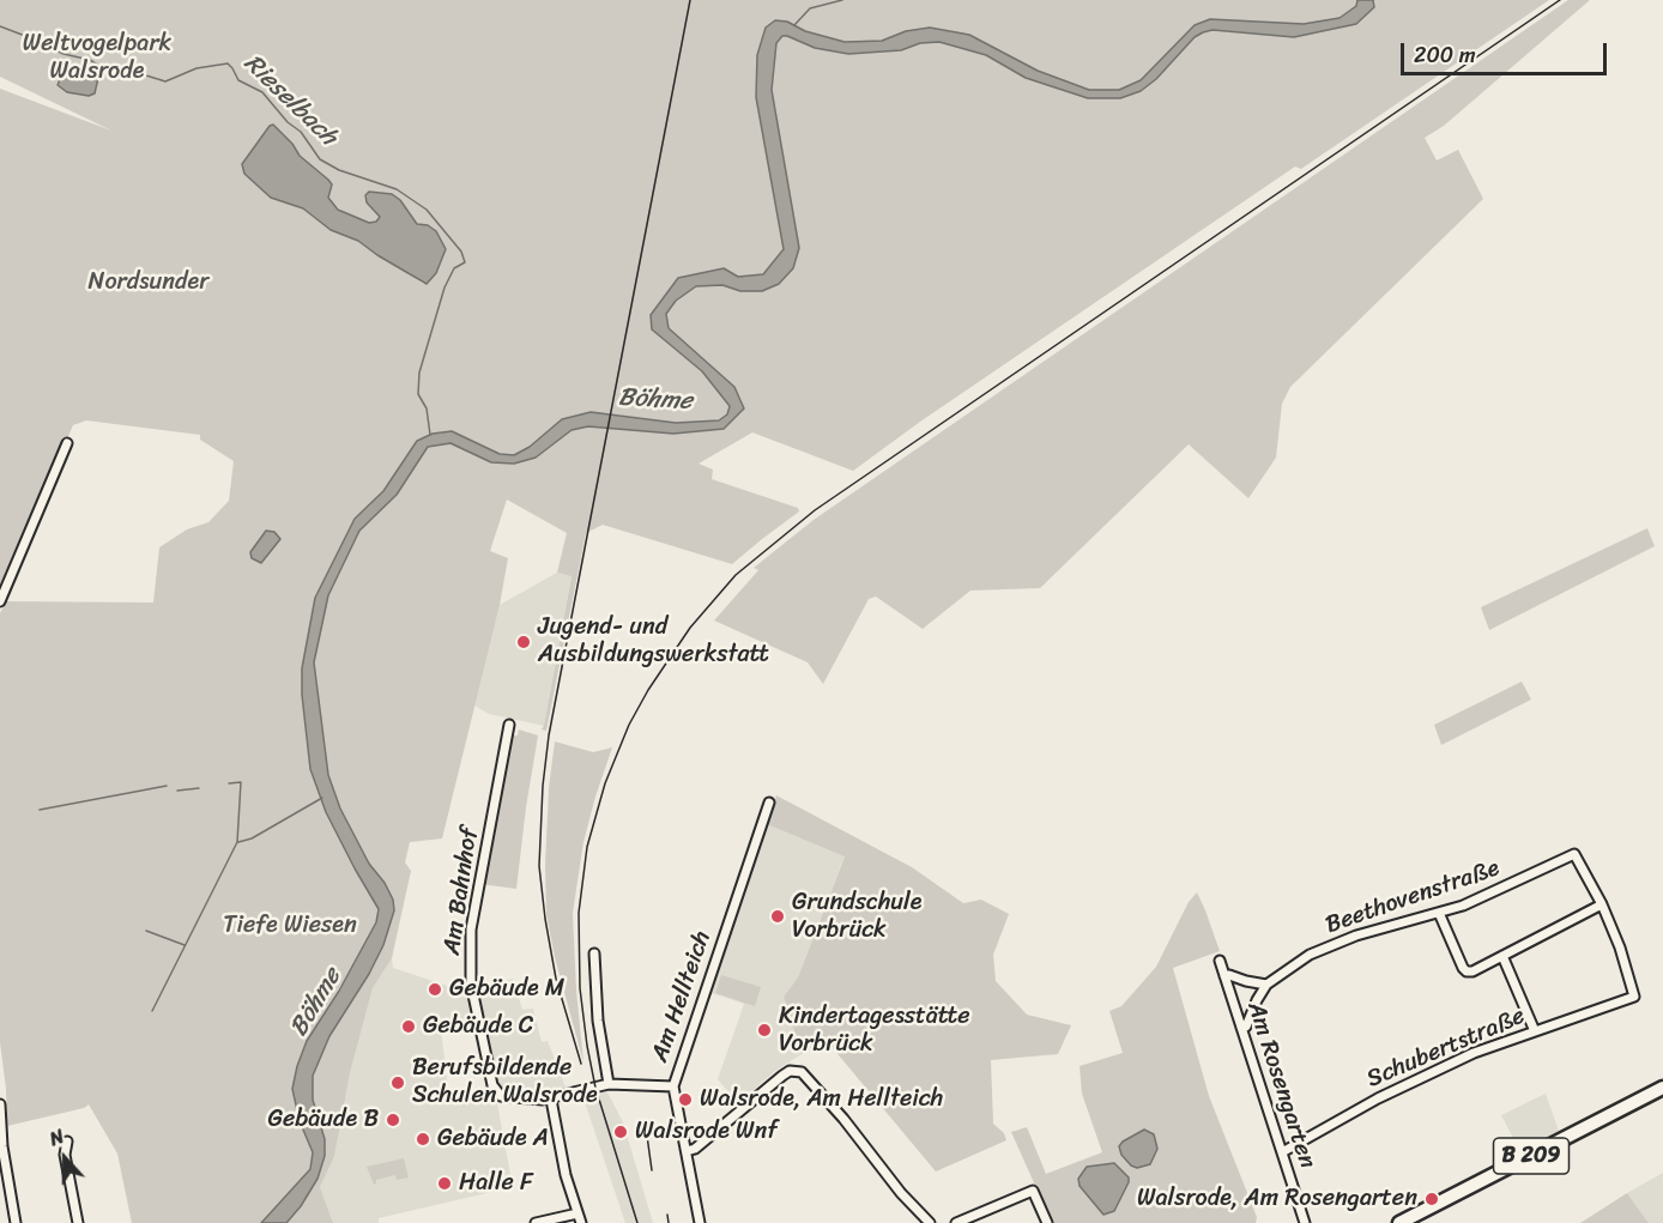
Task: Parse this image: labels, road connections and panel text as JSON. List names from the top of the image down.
{
  "streets": {
    "main road": ["B 209"],
    "street": [
      "Am Bahnhof",
      "Beethovenstraße",
      "Am Hellteich",
      "Schubertstraße",
      "Am Rosengarten"
    ]
  },
  "crossings": [
    ["Am Bahnhof", "Am Hellteich"],
    ["Beethovenstraße", "Schubertstraße"],
    ["Beethovenstraße", "Am Rosengarten"],
    ["Schubertstraße", "Am Rosengarten"]
  ],
  "water": ["Rieselbach", "Böhme"],
  "parks": ["Weltvogelpark Walsrode", "Nordsunder", "Tiefe Wiesen"],
  "places": [
    "Jugend- und Ausbildungswerkstatt",
    "Grundschule Vorbrück",
    "Gebäude M",
    "Gebäude C",
    "Kindertagesstätte Vorbrück",
    "Berufsbildende Schulen Walsrode",
    "Walsrode, Am Hellteich",
    "Gebäude B",
    "Walsrode Wnf",
    "Gebäude A",
    "Halle F",
    "Walsrode, Am Rosengarten"
  ],
  "scale_bar": "200 m",
  "north": "top"
}
